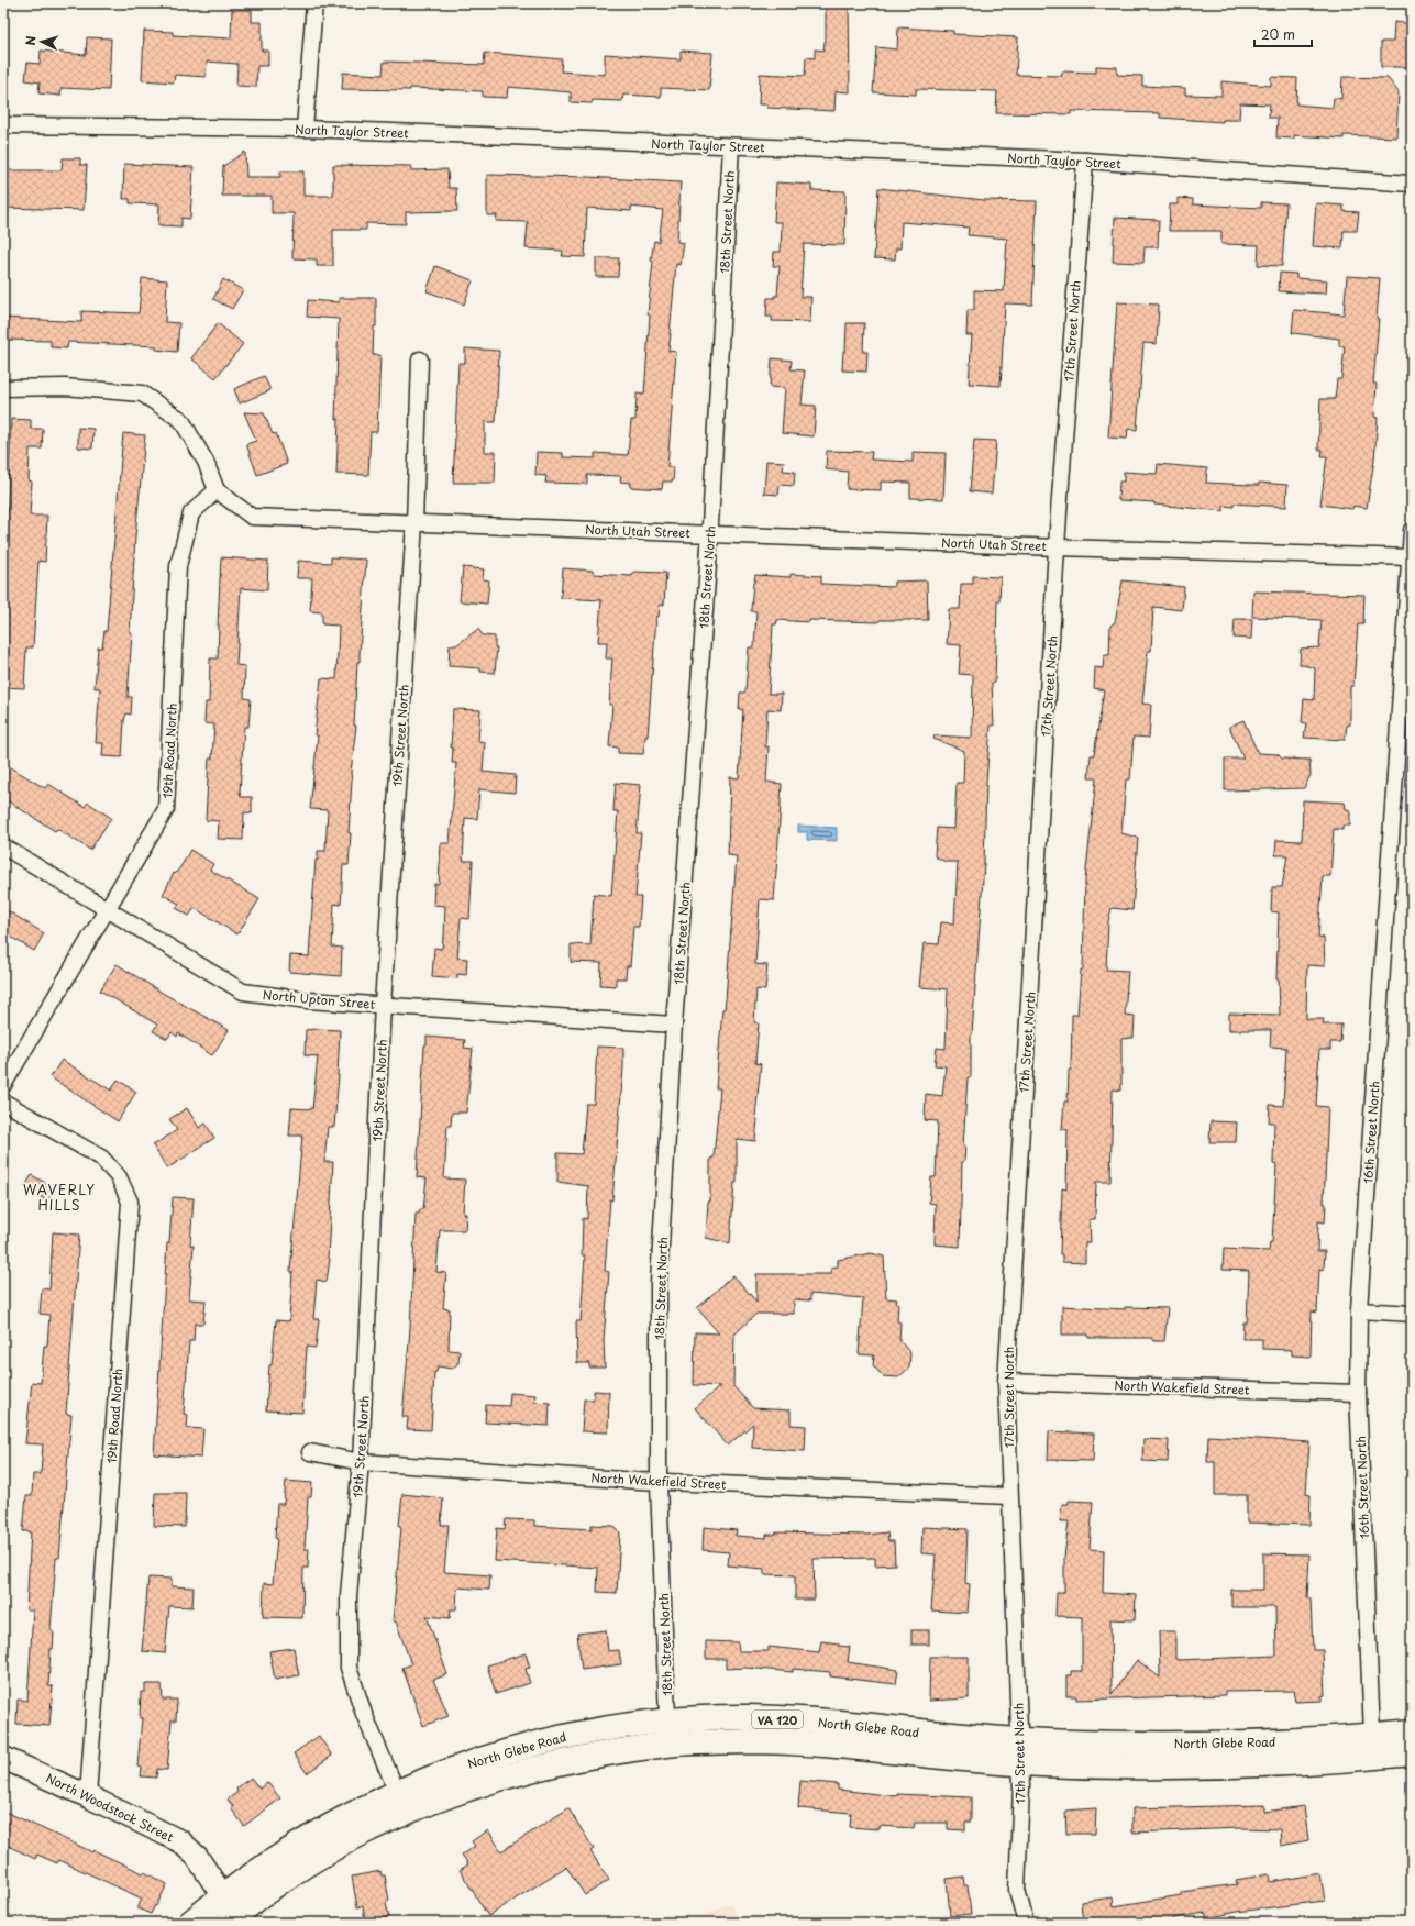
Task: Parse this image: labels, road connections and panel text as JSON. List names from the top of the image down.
{
  "streets": {
    "main road": ["VA 120", "North Glebe Road"],
    "street": [
      "North Taylor Street",
      "18th Street North",
      "17th Street North",
      "North Utah Street",
      "19th Street North",
      "19th Road North",
      "North Upton Street",
      "16th Street North",
      "North Wakefield Street",
      "North Woodstock Street"
    ]
  },
  "crossings": [
    ["North Taylor Street", "18th Street North"],
    ["North Taylor Street", "17th Street North"],
    ["18th Street North", "North Utah Street"],
    ["18th Street North", "North Upton Street"],
    ["18th Street North", "North Wakefield Street"],
    ["18th Street North", "North Glebe Road"],
    ["17th Street North", "North Utah Street"],
    ["17th Street North", "North Wakefield Street"],
    ["17th Street North", "North Glebe Road"],
    ["North Utah Street", "19th Street North"],
    ["North Utah Street", "19th Road North"],
    ["North Utah Street", "16th Street North"],
    ["19th Street North", "North Upton Street"],
    ["19th Street North", "North Wakefield Street"],
    ["19th Street North", "North Glebe Road"],
    ["19th Road North", "North Upton Street"],
    ["19th Road North", "North Woodstock Street"],
    ["16th Street North", "North Wakefield Street"],
    ["16th Street North", "North Glebe Road"],
    ["North Glebe Road", "North Woodstock Street"]
  ],
  "districts": ["WAVERLY HILLS"],
  "scale_bar": "20 m",
  "north": "left"
}
